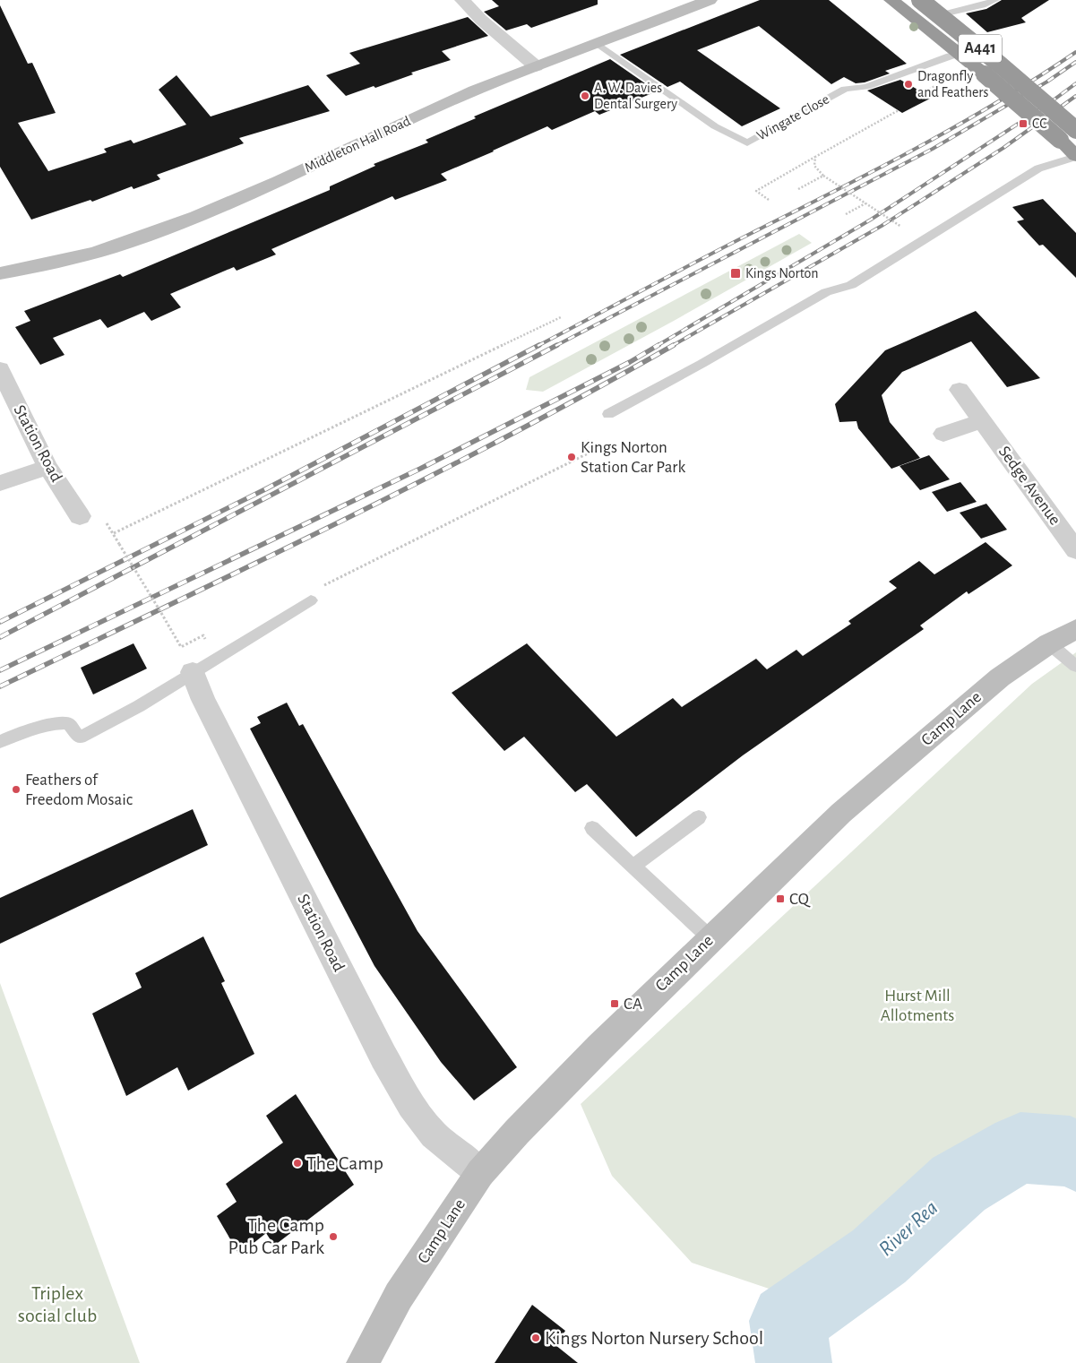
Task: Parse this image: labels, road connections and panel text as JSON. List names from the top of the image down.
{
  "streets": {
    "highway": ["A441"],
    "main road": ["Middleton Hall Road", "Camp Lane"],
    "street": ["Station Road", "Sedge Avenue"],
    "lane": ["Wingate Close"]
  },
  "crossings": [
    ["A441", "Wingate Close"],
    ["Wingate Close", "Middleton Hall Road"],
    ["Station Road", "Camp Lane"]
  ],
  "water": ["River Rea"],
  "parks": ["Hurst Mill Allotments", "Triplex social club"],
  "places": {
    "other": [
      "Dragonfly and Feathers",
      "A. W. Davies Dental Surgery",
      "Kings Norton Station Car Park",
      "Feathers of Freedom Mosaic",
      "The Camp",
      "The Camp Pub Car Park",
      "Kings Norton Nursery School"
    ],
    "transit": [
      "CC",
      "Kings Norton",
      "CQ",
      "CA"
    ]
  }
}
